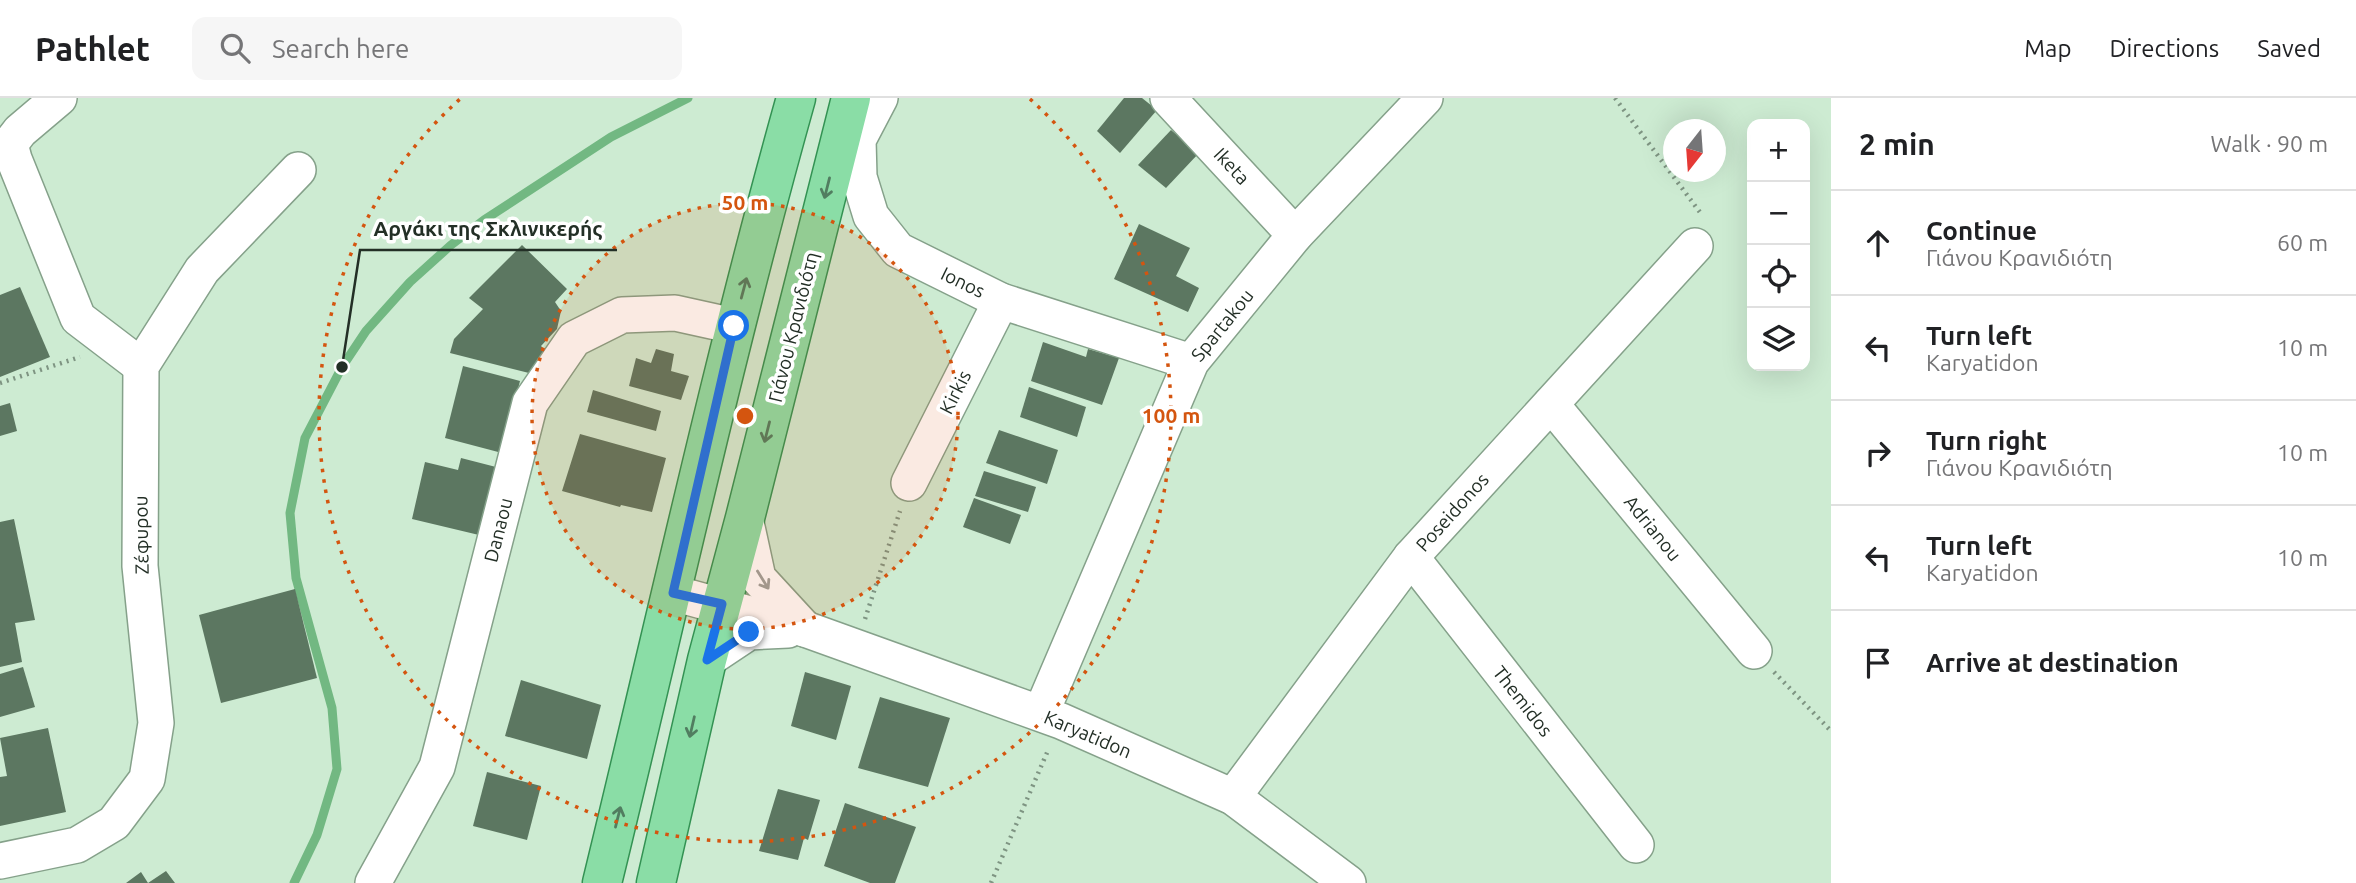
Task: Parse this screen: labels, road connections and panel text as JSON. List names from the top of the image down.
{
  "streets": {
    "main road": ["Γιάνου Κρανιδιότη"],
    "street": [
      "Iketa",
      "Ionos",
      "Spartakou",
      "Kirkis",
      "Poseidonos",
      "Adrianou",
      "Danaou",
      "Ζέφυρου",
      "Themidos",
      "Karyatidon"
    ]
  },
  "crossings": [
    ["Iketa", "Spartakou"],
    ["Ionos", "Spartakou"],
    ["Ionos", "Kirkis"],
    ["Spartakou", "Karyatidon"],
    ["Γιάνου Κρανιδιότη", "Karyatidon"],
    ["Poseidonos", "Adrianou"],
    ["Poseidonos", "Themidos"],
    ["Poseidonos", "Karyatidon"]
  ],
  "places": ["Αργάκι της Σκλινικερής"],
  "north": "bottom",
  "page": {
    "header": "Pathlet",
    "search": "Search here",
    "nav": ["Map", "Directions", "Saved"],
    "heading": ["2 min", "Walk · 90 m"],
    "map_buttons": ["+", "−"],
    "list": [
      ["Continue", "Γιάνου Κρανιδιότη", "60 m"],
      ["Turn left", "Karyatidon", "10 m"],
      ["Turn right", "Γιάνου Κρανιδιότη", "10 m"],
      ["Turn left", "Karyatidon", "10 m"],
      "Arrive at destination"
    ]
  },
  "rings": ["50 m", "100 m"]
}
